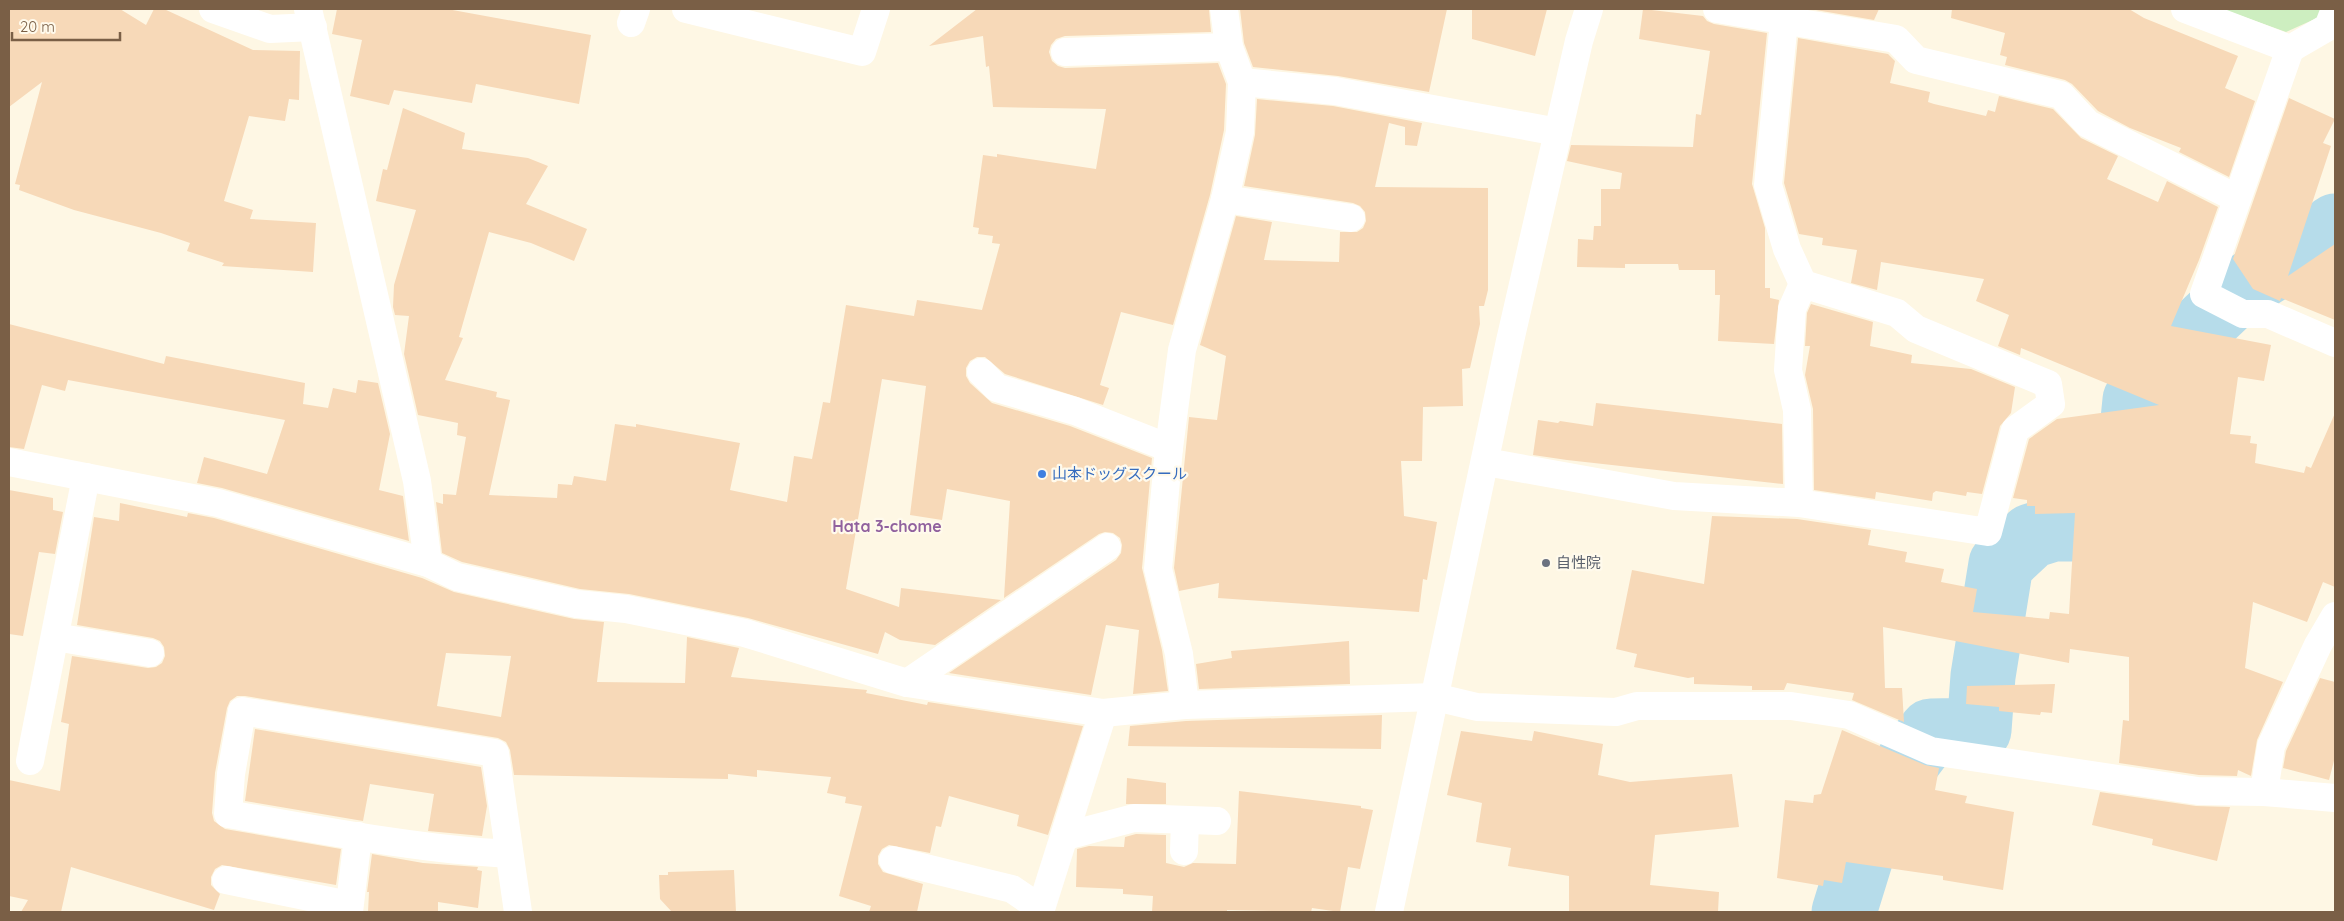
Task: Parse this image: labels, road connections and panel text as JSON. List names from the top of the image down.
{
  "districts": ["Hata 3-chome"],
  "places": ["山本ドッグスクール", "自性院"],
  "scale_bar": "20 m"
}
